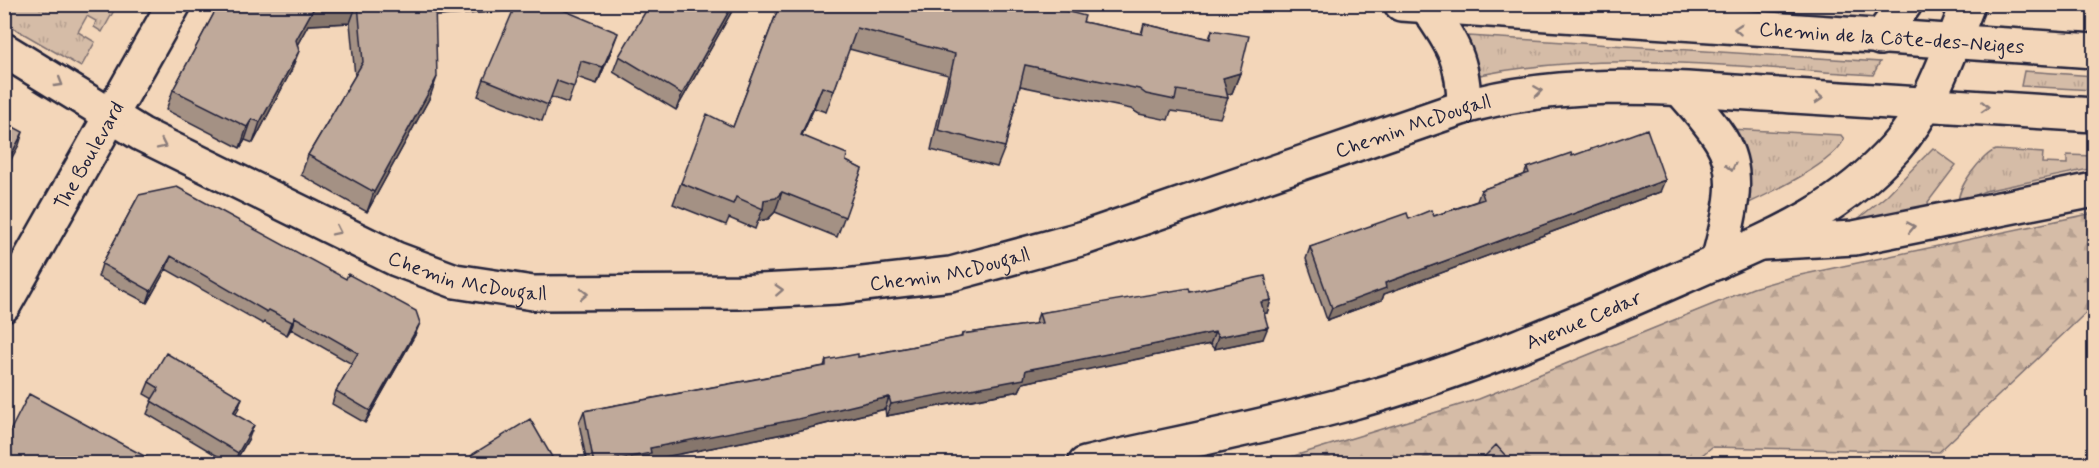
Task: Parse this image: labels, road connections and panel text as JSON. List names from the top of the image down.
{
  "streets": {
    "main road": [
      "Chemin de la Côte-des-Neiges",
      "Chemin McDougall",
      "The Boulevard",
      "Avenue Cedar"
    ]
  },
  "crossings": [
    ["Chemin de la Côte-des-Neiges", "Avenue Cedar"],
    ["Chemin McDougall", "The Boulevard"],
    ["Chemin McDougall", "Avenue Cedar"]
  ],
  "one_way": ["Chemin de la Côte-des-Neiges", "Chemin McDougall"]
}
